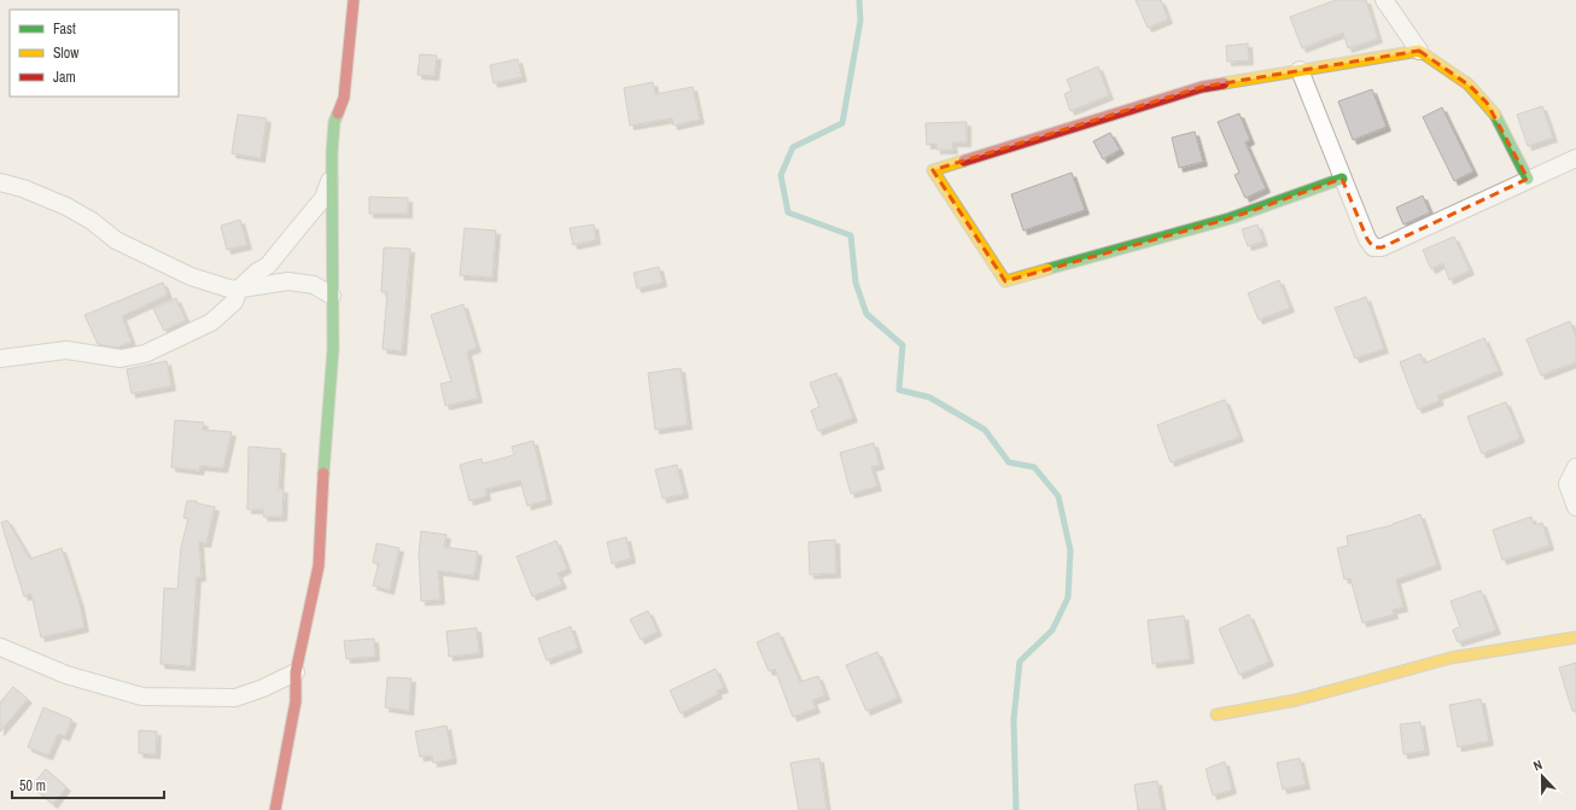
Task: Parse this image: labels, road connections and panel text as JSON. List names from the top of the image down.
{
  "legend": ["Fast", "Slow", "Jam"],
  "scale_bar": "50 m",
  "north": "top"
}
